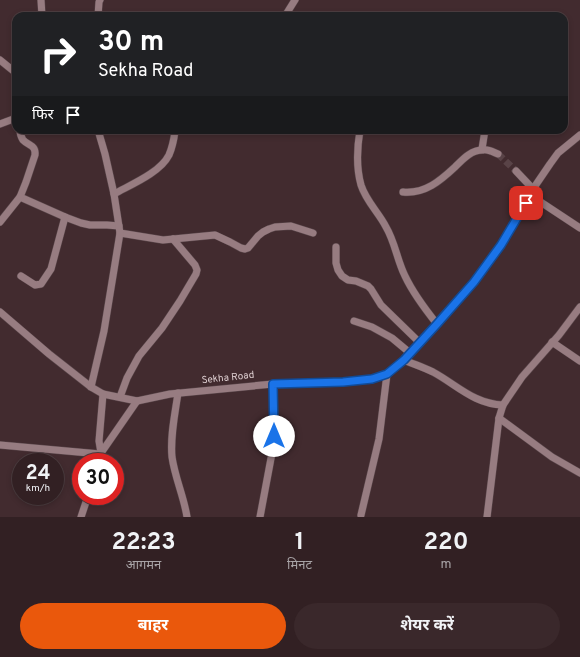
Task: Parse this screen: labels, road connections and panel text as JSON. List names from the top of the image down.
{
  "streets": {
    "street": ["Sekha Road"]
  },
  "page": {
    "turn": ["30 m", "Sekha Road"],
    "then": "फिर",
    "speed": "24 km/h",
    "limit": "30",
    "eta": [
      "22:23",
      "आगमन",
      "1",
      "मिनट",
      "220",
      "m"
    ],
    "buttons": ["बाहर", "शेयर करें"]
  }
}
